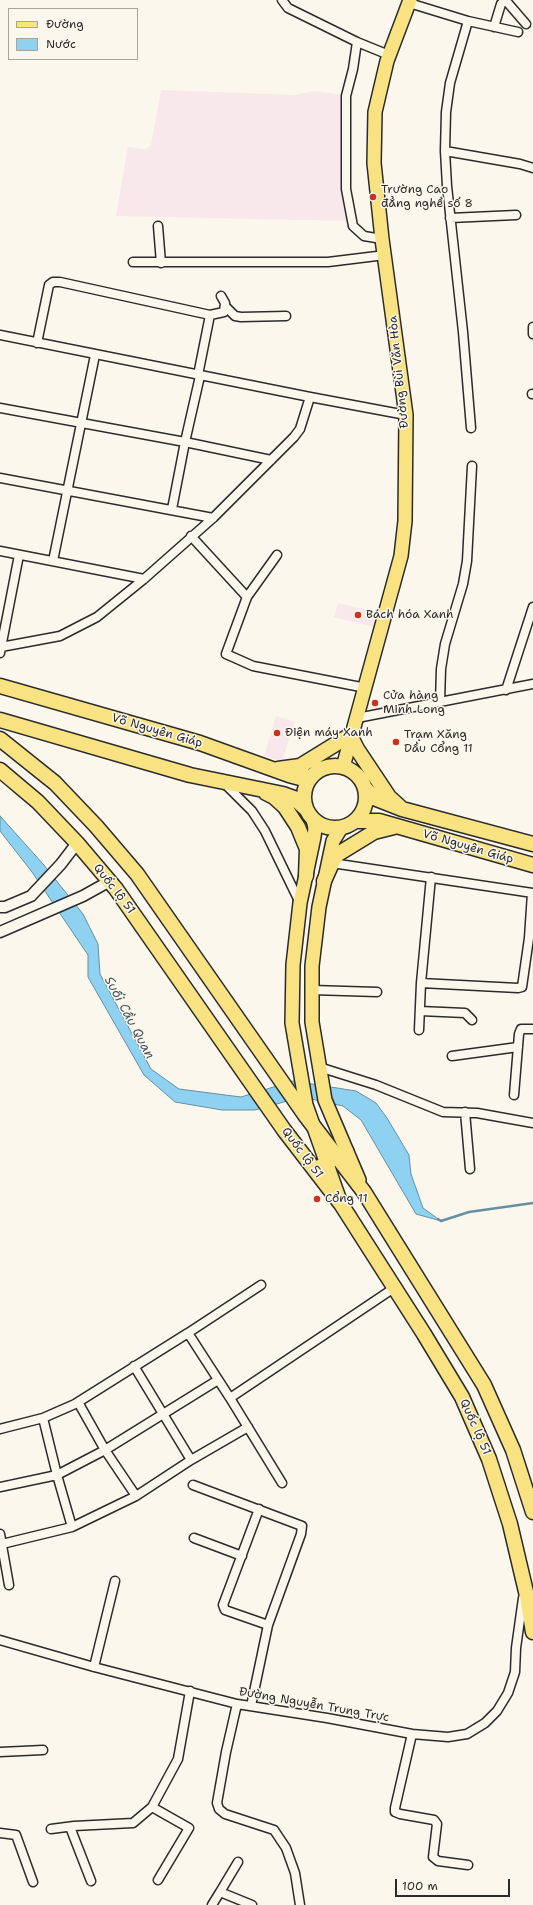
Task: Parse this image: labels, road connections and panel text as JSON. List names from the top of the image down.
{
  "streets": {
    "highway": ["Võ Nguyên Giáp", "Quốc lộ 51"],
    "main road": ["Đường Bùi Văn Hòa"],
    "street": ["Đường Nguyễn Trung Trực"]
  },
  "crossings": [
    ["Đường Bùi Văn Hòa", "Võ Nguyên Giáp"],
    ["Quốc lộ 51", "Đường Nguyễn Trung Trực"]
  ],
  "water": ["Suối Cầu Quan"],
  "places": [
    "Trường Cao đẳng nghề số 8",
    "Bách hóa Xanh",
    "Cửa hàng Minh Long",
    "Điện máy Xanh",
    "Trạm Xăng Dầu Cổng 11",
    "Cổng 11"
  ],
  "legend": ["Đường", "Nước"],
  "scale_bar": "100 m"
}
